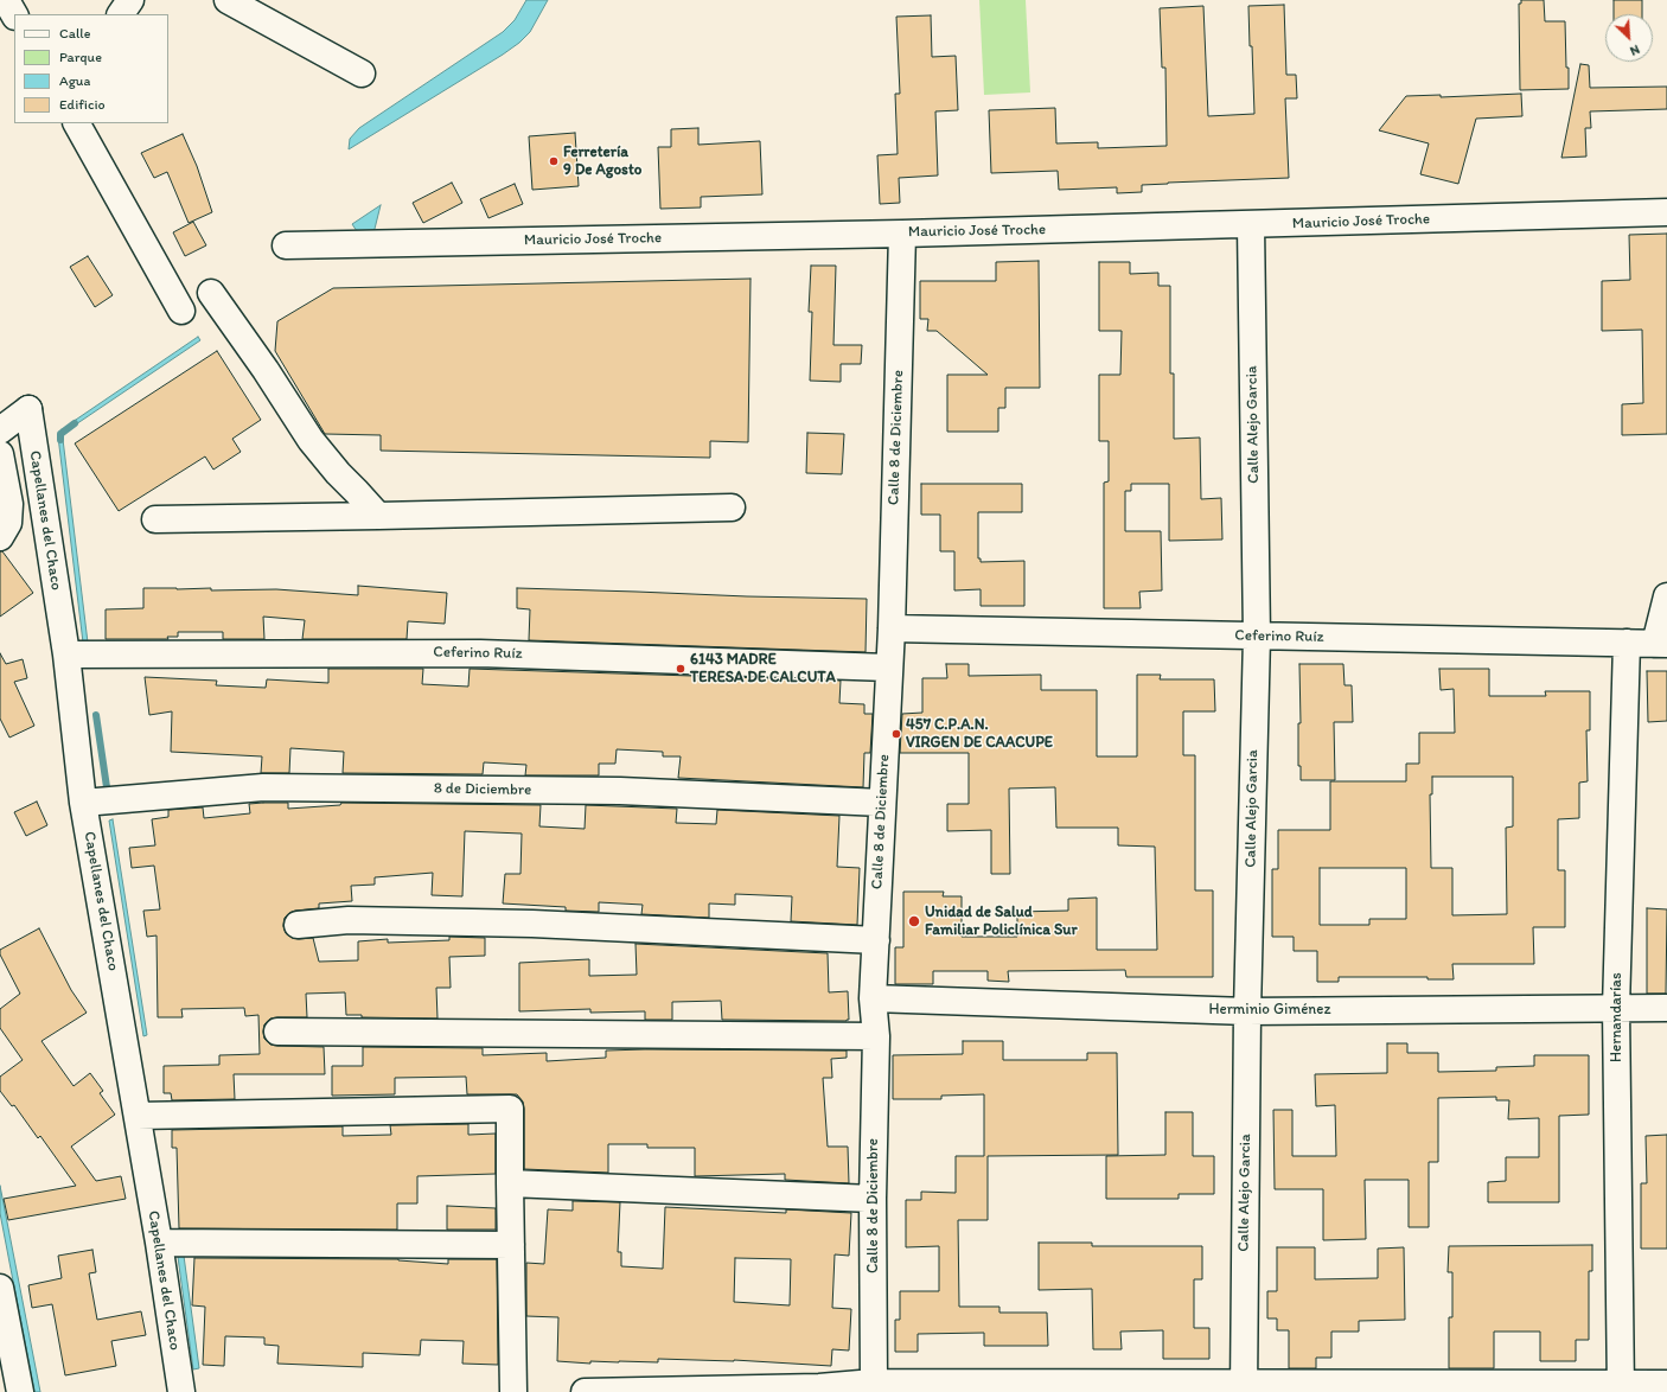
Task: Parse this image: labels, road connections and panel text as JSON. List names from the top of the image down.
{
  "streets": {
    "street": [
      "Mauricio José Troche",
      "Calle Alejo Garcia",
      "Calle 8 de Diciembre",
      "Capellanes del Chaco",
      "Ceferino Ruíz",
      "8 de Diciembre",
      "Herminio Giménez",
      "Hernandarías"
    ]
  },
  "crossings": [
    ["Mauricio José Troche", "Calle Alejo Garcia"],
    ["Mauricio José Troche", "Calle 8 de Diciembre"],
    ["Calle Alejo Garcia", "Ceferino Ruíz"],
    ["Calle Alejo Garcia", "Herminio Giménez"],
    ["Calle 8 de Diciembre", "Ceferino Ruíz"],
    ["Calle 8 de Diciembre", "8 de Diciembre"],
    ["Calle 8 de Diciembre", "Herminio Giménez"],
    ["Capellanes del Chaco", "Ceferino Ruíz"],
    ["Capellanes del Chaco", "8 de Diciembre"],
    ["Ceferino Ruíz", "Hernandarías"],
    ["Herminio Giménez", "Hernandarías"]
  ],
  "places": [
    "Ferretería 9 De Agosto",
    "6143 MADRE TERESA DE CALCUTA",
    "457 C.P.A.N. VIRGEN DE CAACUPE",
    "Unidad de Salud Familiar Policlínica Sur"
  ],
  "legend": [
    "Calle",
    "Parque",
    "Agua",
    "Edificio"
  ],
  "north": "bottom right"
}
